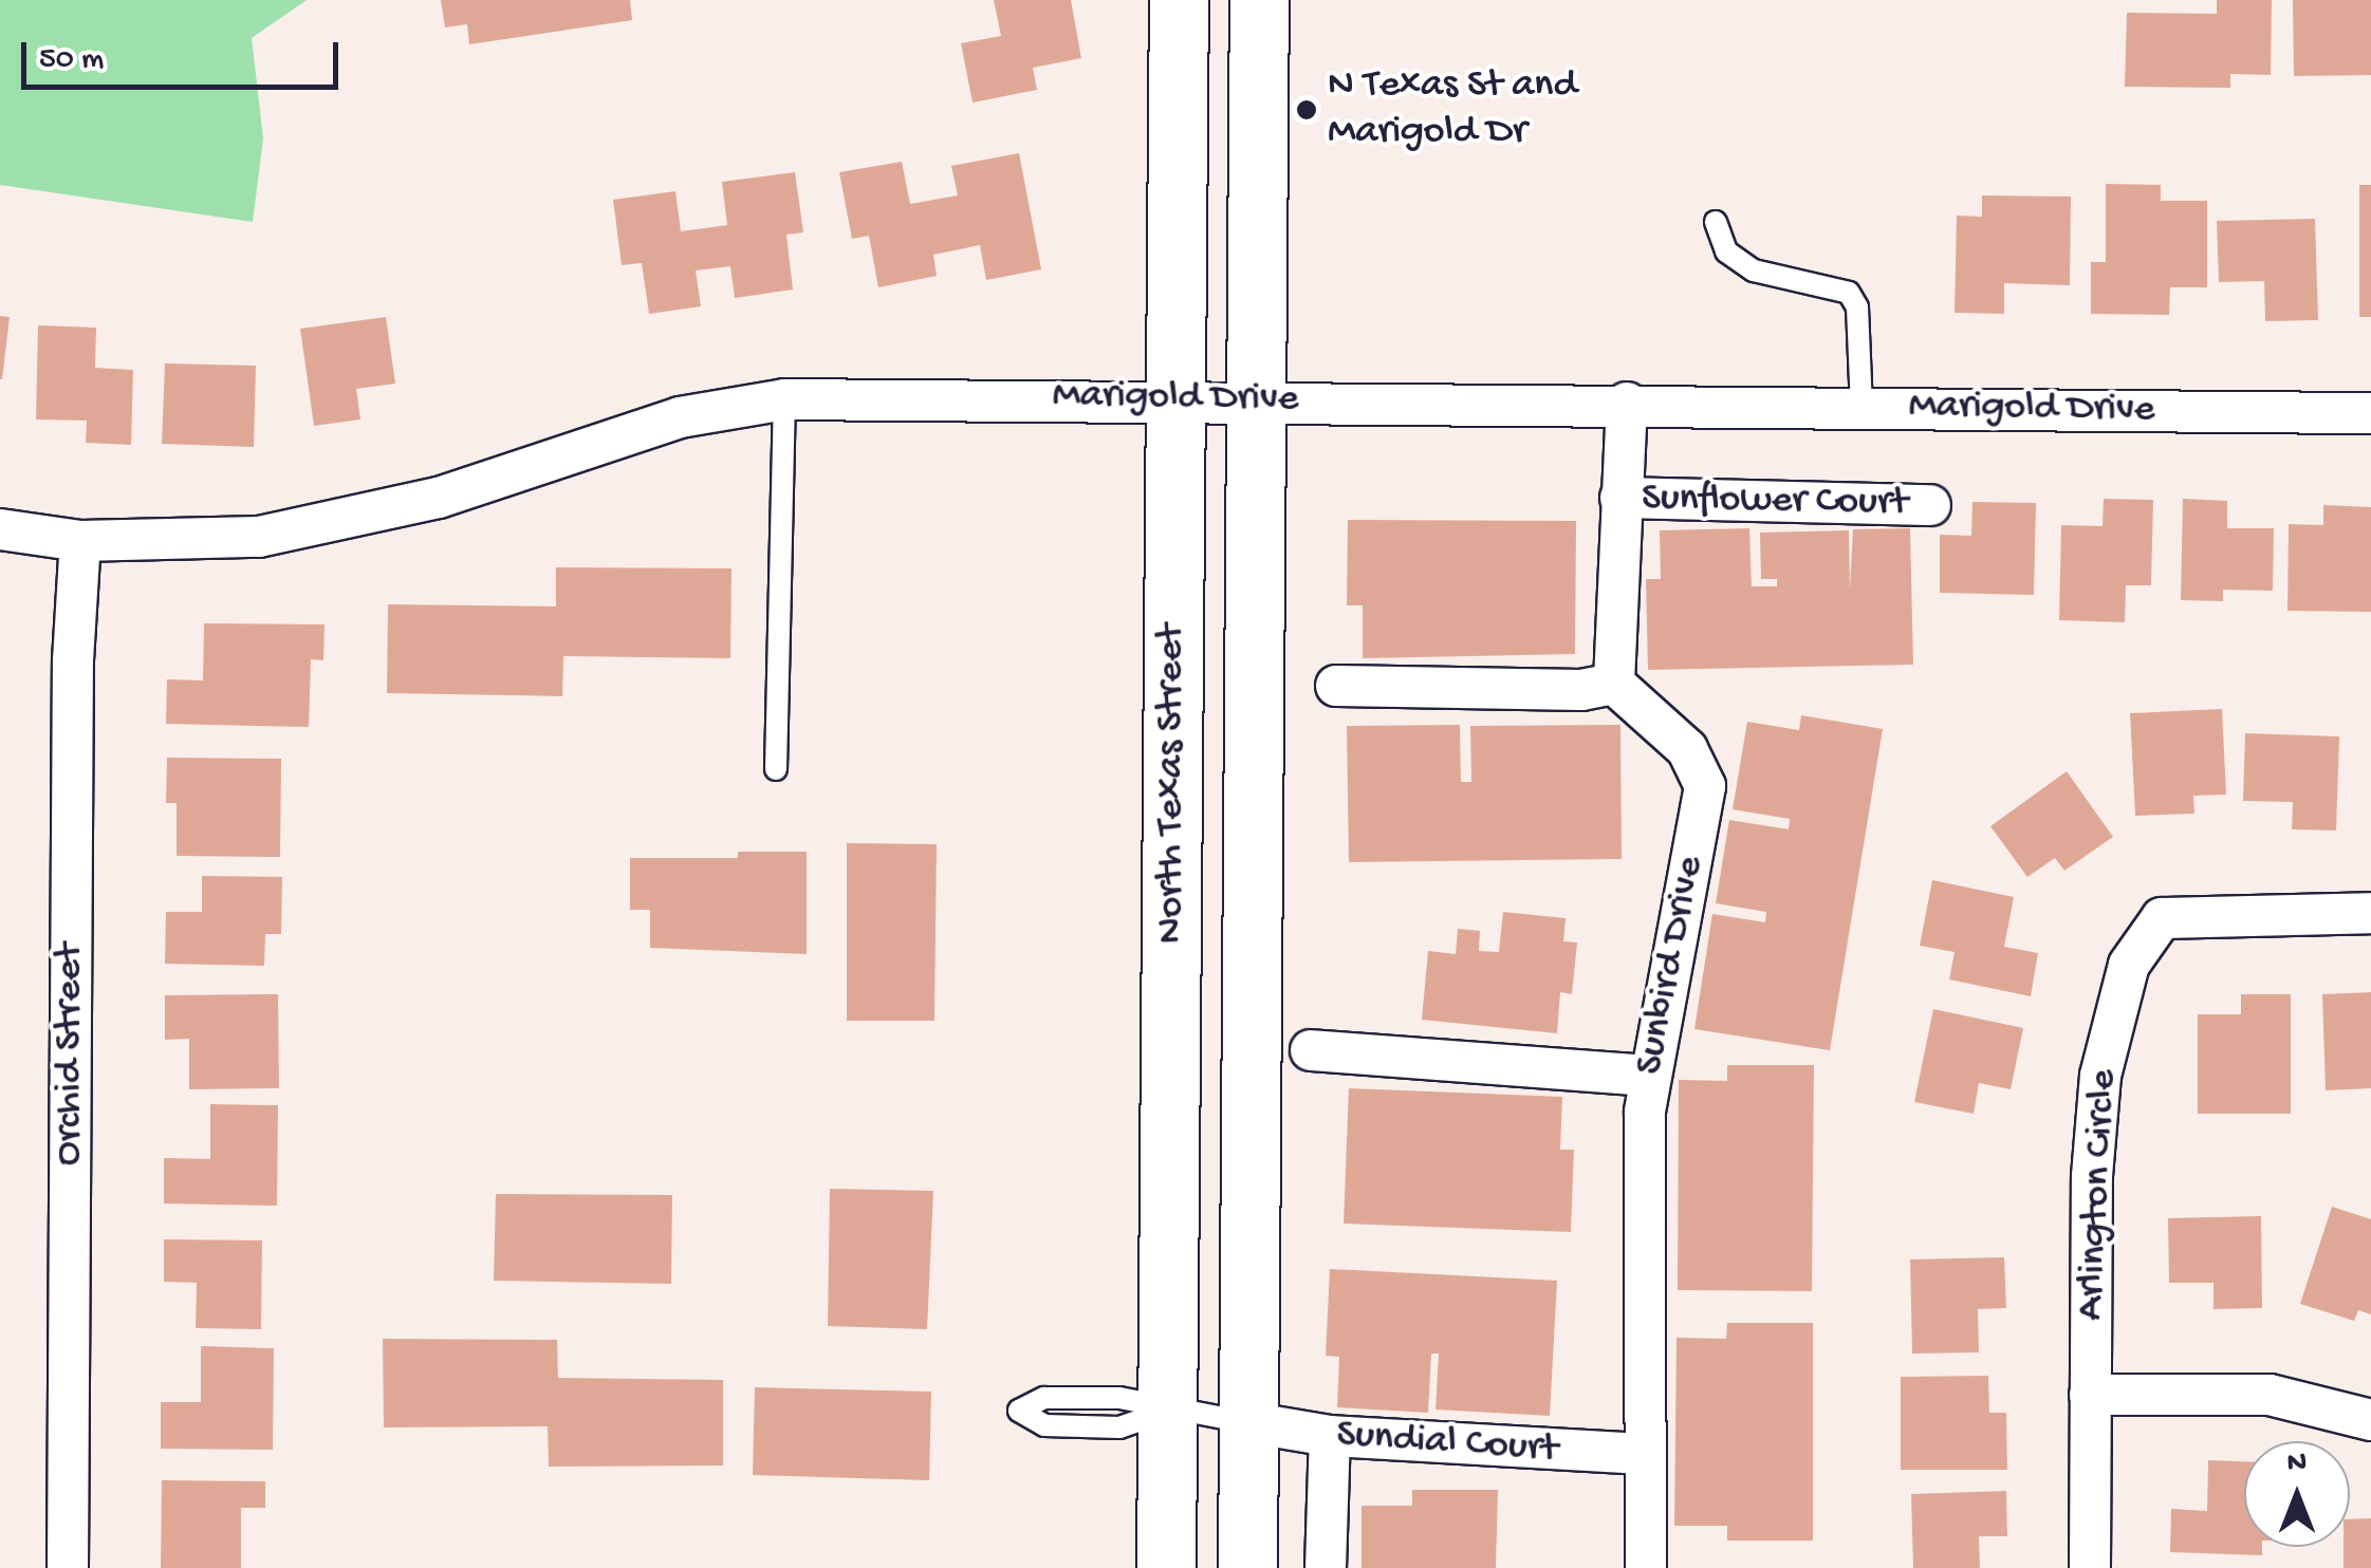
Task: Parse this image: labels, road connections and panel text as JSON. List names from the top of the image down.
{
  "streets": {
    "main road": ["North Texas Street"],
    "street": [
      "Marigold Drive",
      "Sunflower Court",
      "Sunbird Drive",
      "Orchid Street",
      "Arlington Circle",
      "Sundial Court"
    ]
  },
  "crossings": [
    ["Marigold Drive", "North Texas Street"],
    ["Marigold Drive", "Orchid Street"],
    ["North Texas Street", "Sundial Court"],
    ["Sunbird Drive", "Sundial Court"]
  ],
  "places": ["N Texas St and Marigold Dr"],
  "scale_bar": "50 m",
  "north": "top"
}
